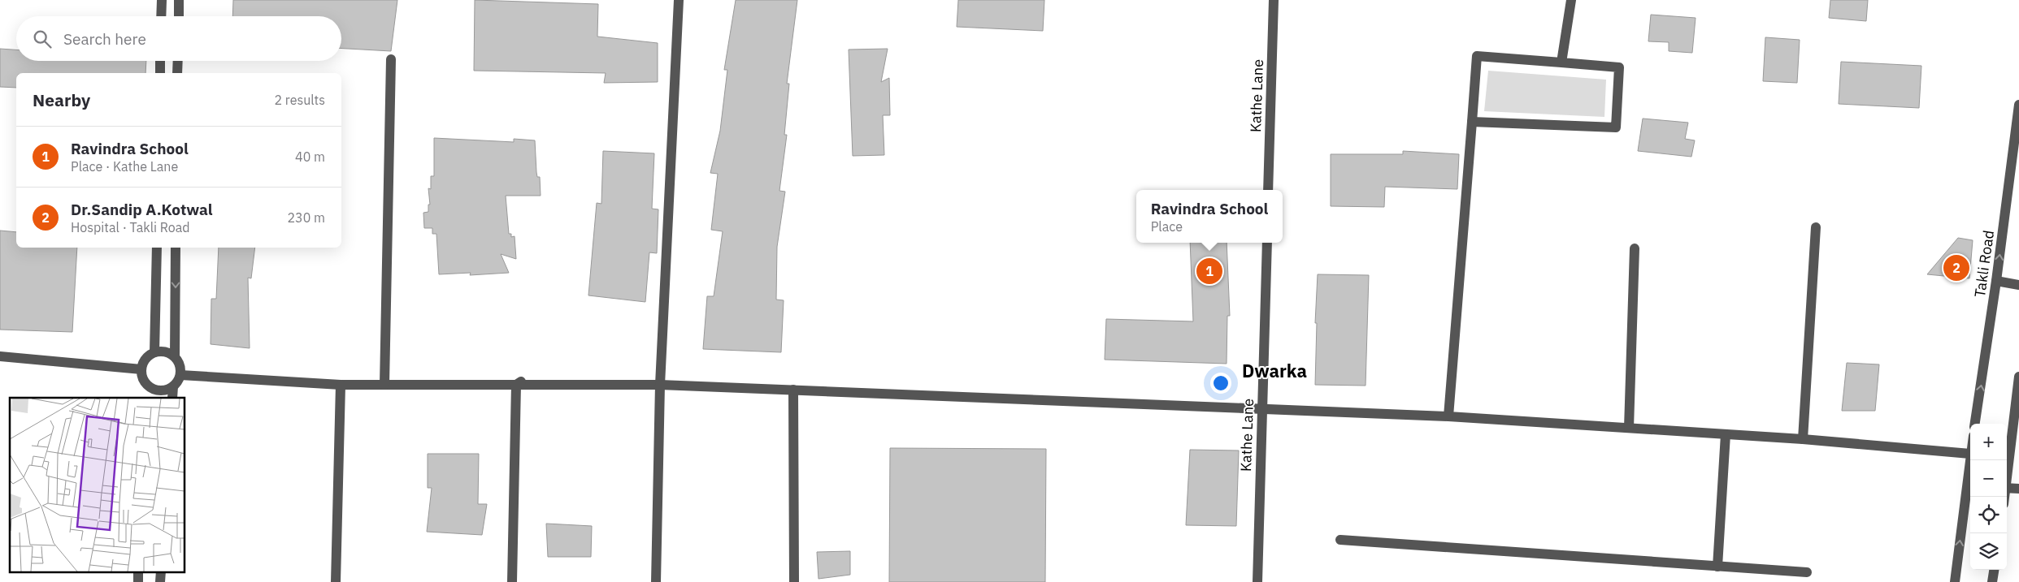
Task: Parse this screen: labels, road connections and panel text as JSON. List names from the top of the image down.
{
  "streets": {
    "street": ["Kathe Lane", "Takli Road"]
  },
  "one_way": ["Takli Road"],
  "districts": ["Dwarka"],
  "page": {
    "search": "Search here",
    "heading": ["Nearby", "2 results"],
    "list": [
      {
        "mark": "1",
        "name": "Ravindra School",
        "note": "Place · Kathe Lane",
        "value": "40 m"
      },
      {
        "mark": "2",
        "name": "Dr.Sandip A.Kotwal",
        "note": "Hospital · Takli Road",
        "value": "230 m"
      }
    ],
    "popup": ["Ravindra School", "Place"],
    "pins": ["2", "1"],
    "map_buttons": ["+", "−"]
  }
}
